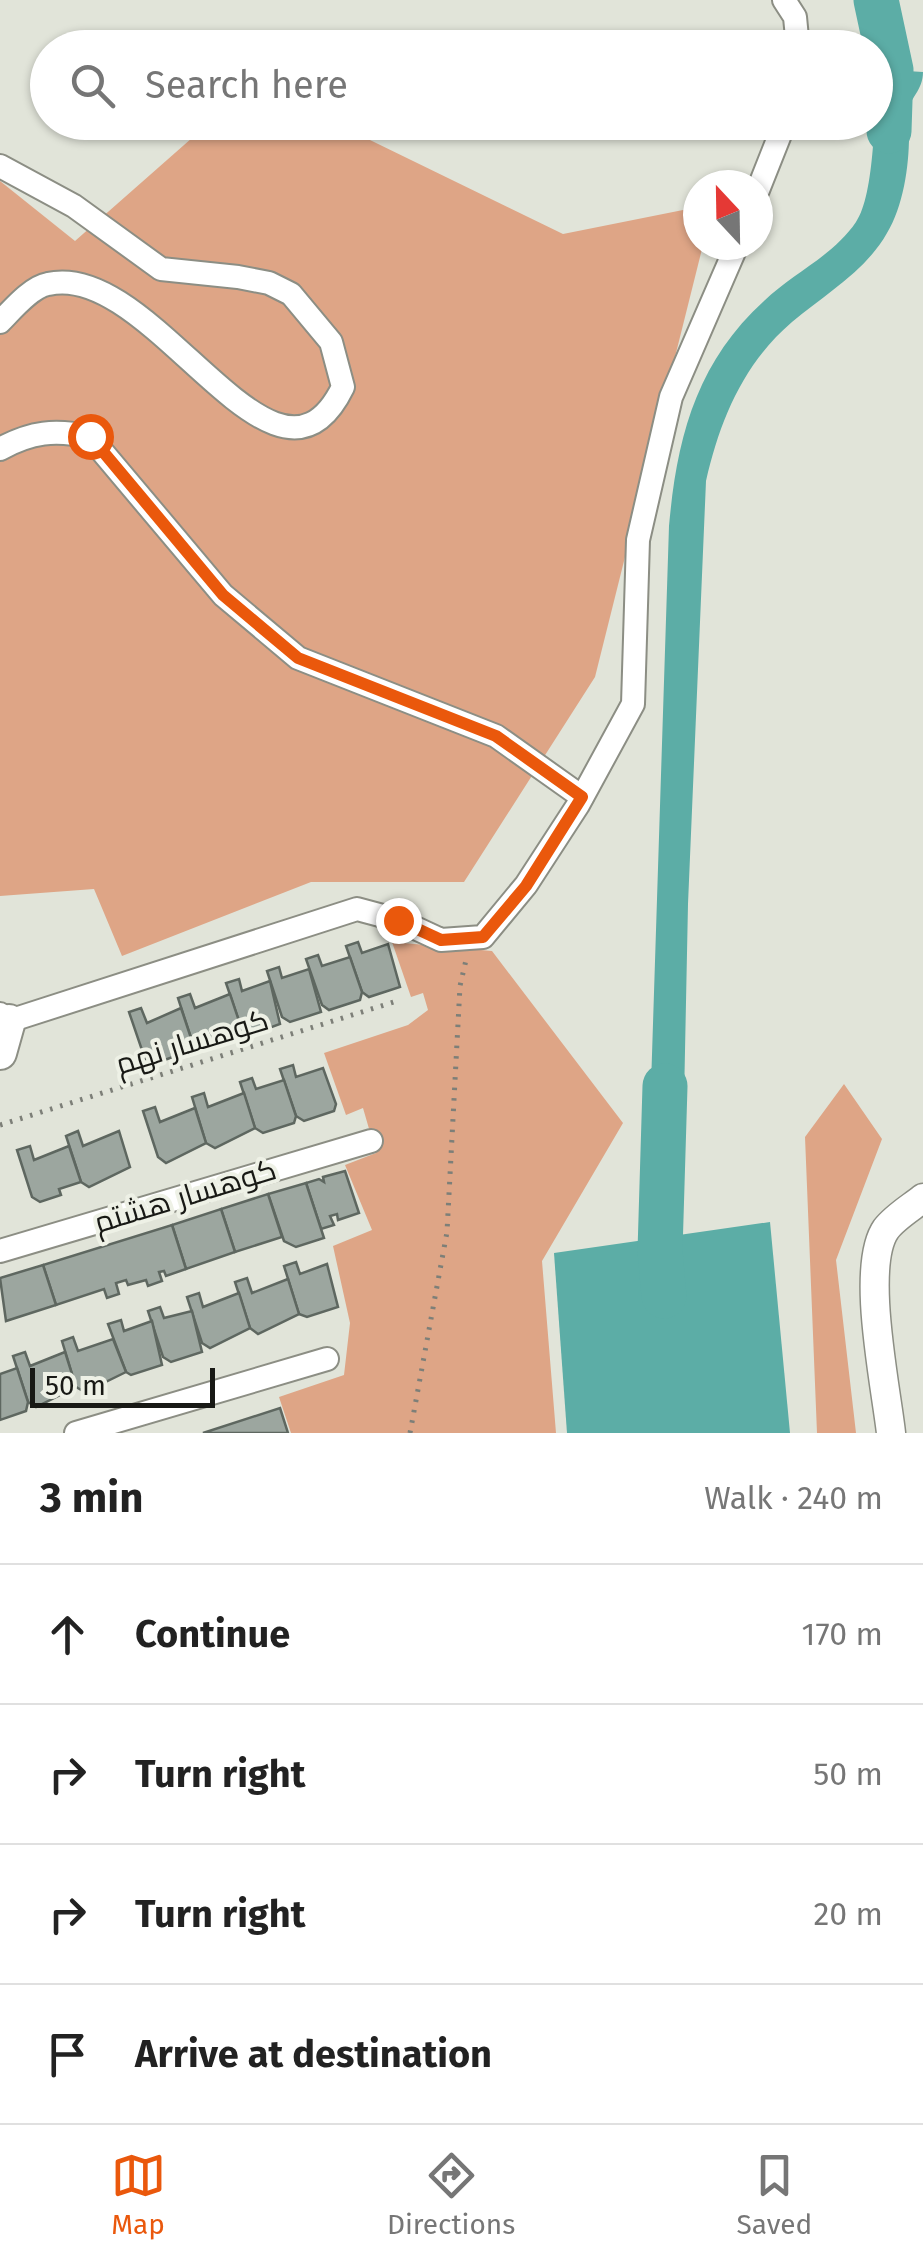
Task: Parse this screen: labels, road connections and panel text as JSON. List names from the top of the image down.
{
  "streets": {
    "street": ["کوهسار هشتم"],
    "path": ["کوهسار نهم"]
  },
  "scale_bar": "50 m",
  "north": "top",
  "page": {
    "search": "Search here",
    "scale": "50 m",
    "heading": ["3 min", "Walk · 240 m"],
    "list": [
      ["Continue", "170 m"],
      ["Turn right", "50 m"],
      ["Turn right", "20 m"],
      "Arrive at destination"
    ],
    "nav": ["Map", "Directions", "Saved"]
  }
}
